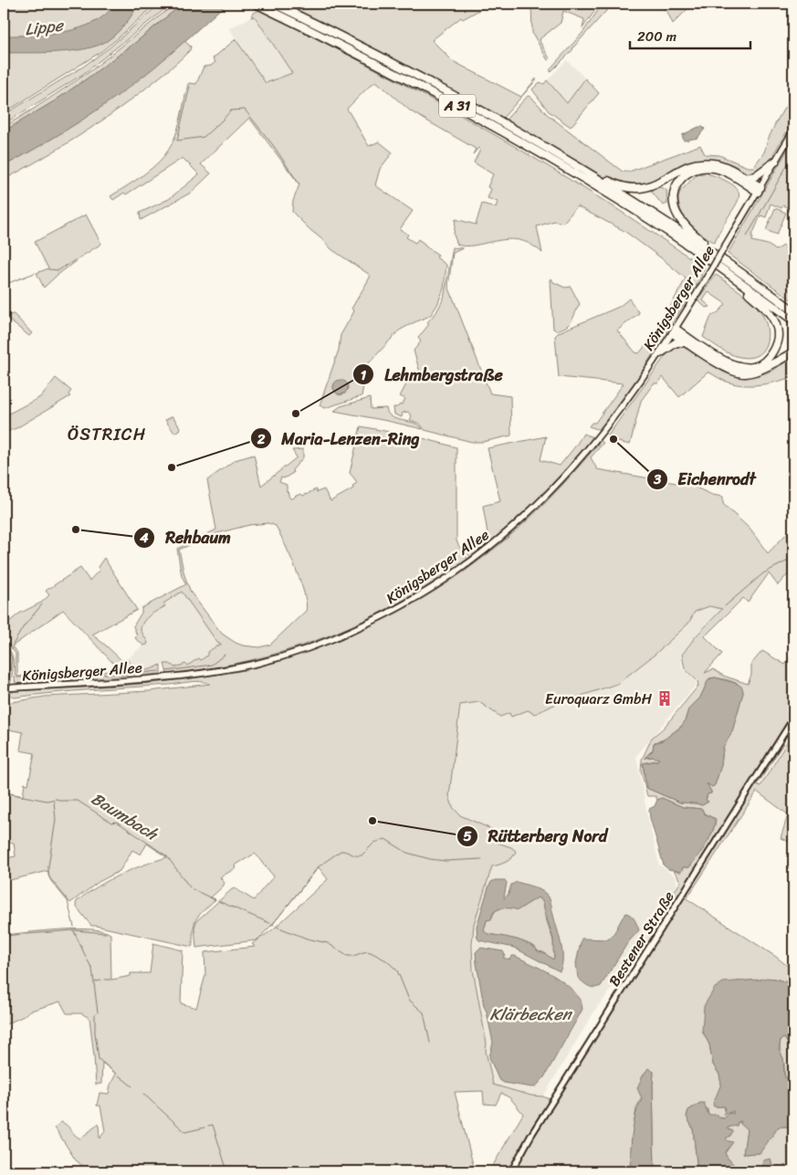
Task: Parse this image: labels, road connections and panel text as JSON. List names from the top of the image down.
{
  "streets": {
    "highway": ["A 31"],
    "main road": ["Königsberger Allee"],
    "street": ["Bestener Straße"]
  },
  "districts": ["ÖSTRICH"],
  "water": ["Lippe", "Baumbach", "Klärbecken"],
  "places": {
    "other": [
      "Lehmbergstraße",
      "Eichenrodt",
      "Maria-Lenzen-Ring",
      "Rehbaum",
      "Rütterberg Nord"
    ],
    "building": ["Euroquarz GmbH"]
  },
  "scale_bar": "200 m"
}
